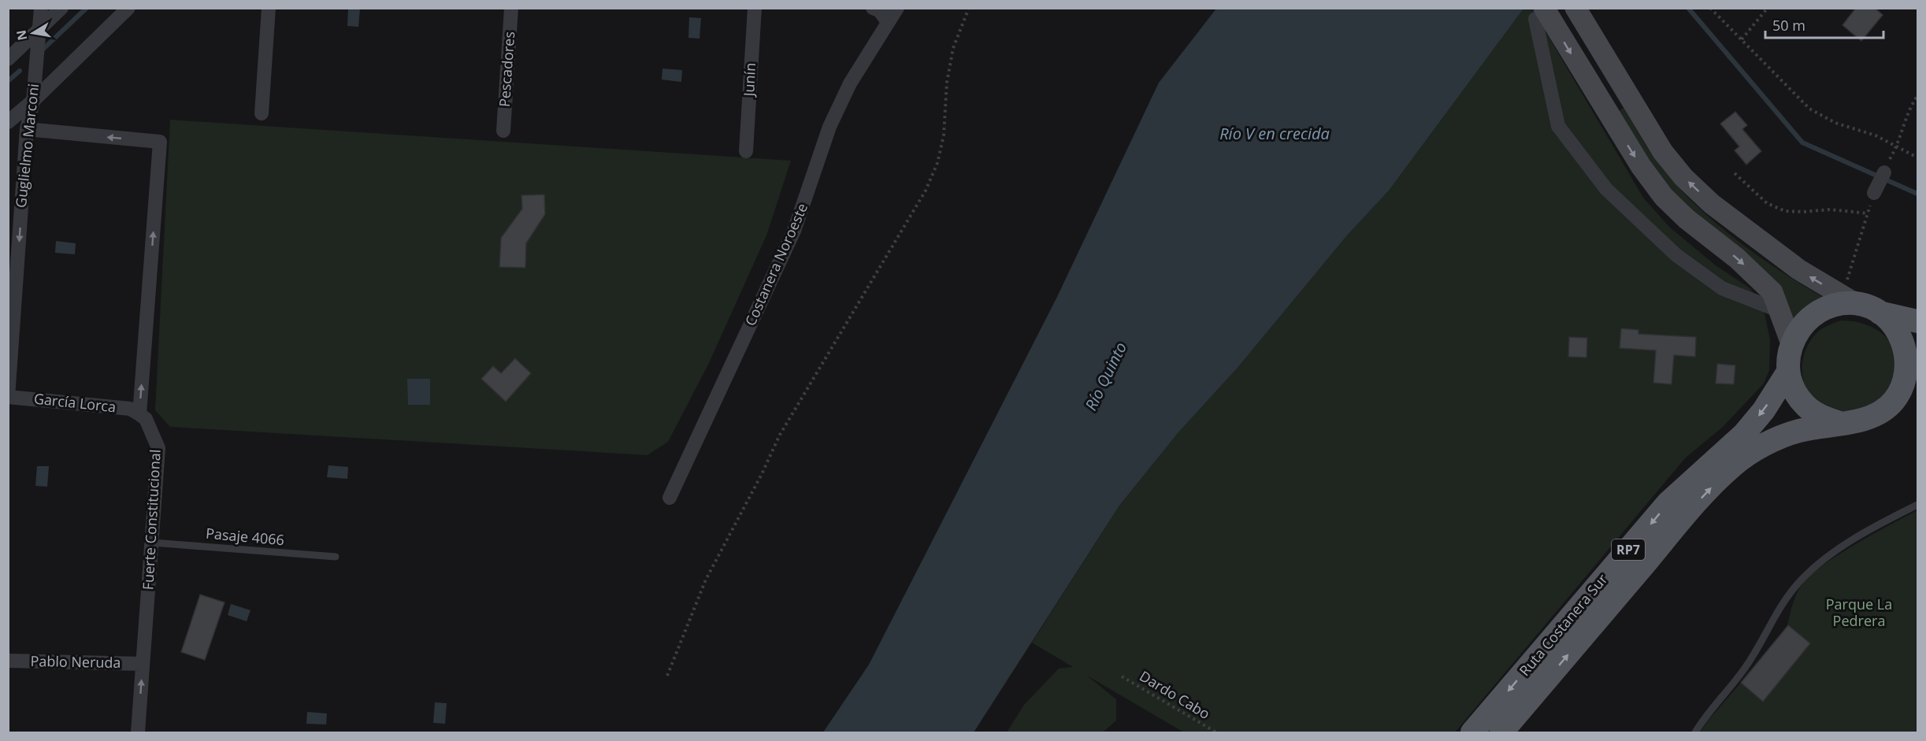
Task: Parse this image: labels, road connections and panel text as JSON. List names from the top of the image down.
{
  "streets": {
    "main road": ["RP7", "Ruta Costanera Sur"],
    "street": [
      "Pescadores",
      "Junín",
      "Guglielmo Marconi",
      "Costanera Noroeste",
      "García Lorca",
      "Fuerte Constitucional",
      "Pablo Neruda"
    ],
    "lane": ["Pasaje 4066"],
    "path": ["Dardo Cabo"]
  },
  "crossings": [
    ["Guglielmo Marconi", "García Lorca"],
    ["García Lorca", "Fuerte Constitucional"],
    ["Fuerte Constitucional", "Pasaje 4066"],
    ["Fuerte Constitucional", "Pablo Neruda"]
  ],
  "one_way": ["Guglielmo Marconi"],
  "water": ["Río V en crecida", "Río Quinto"],
  "parks": ["Parque La Pedrera"],
  "scale_bar": "50 m",
  "north": "left"
}
